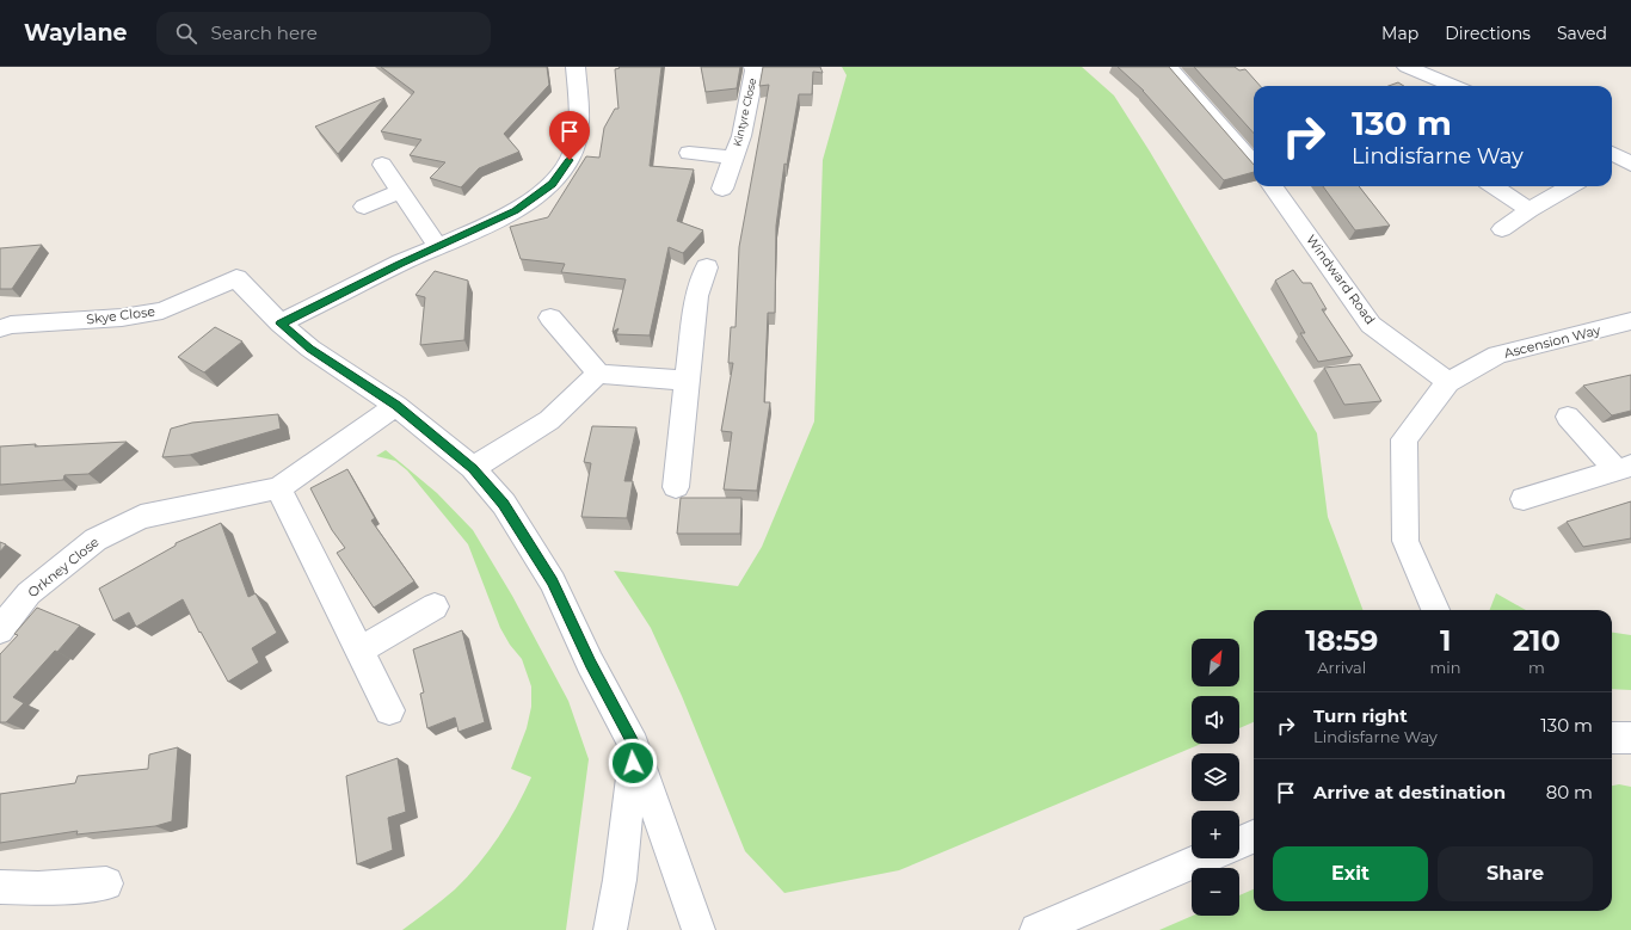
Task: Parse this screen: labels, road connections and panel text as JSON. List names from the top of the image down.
{
  "streets": {
    "street": [
      "Kintyre Close",
      "Windward Road",
      "Skye Close",
      "Ascension Way",
      "Orkney Close"
    ]
  },
  "crossings": [
    ["Windward Road", "Ascension Way"]
  ],
  "north": "top right",
  "page": {
    "header": "Waylane",
    "search": "Search here",
    "nav": ["Map", "Directions", "Saved"],
    "turn": ["130 m", "Lindisfarne Way"],
    "eta": [
      "18:59",
      "Arrival",
      "1",
      "min",
      "210",
      "m"
    ],
    "map_buttons": ["+", "−"],
    "list": [
      {
        "name": "Turn right",
        "note": "Lindisfarne Way",
        "value": "130 m"
      },
      {
        "name": "Arrive at destination",
        "value": "80 m"
      }
    ],
    "buttons": ["Exit", "Share"]
  }
}
